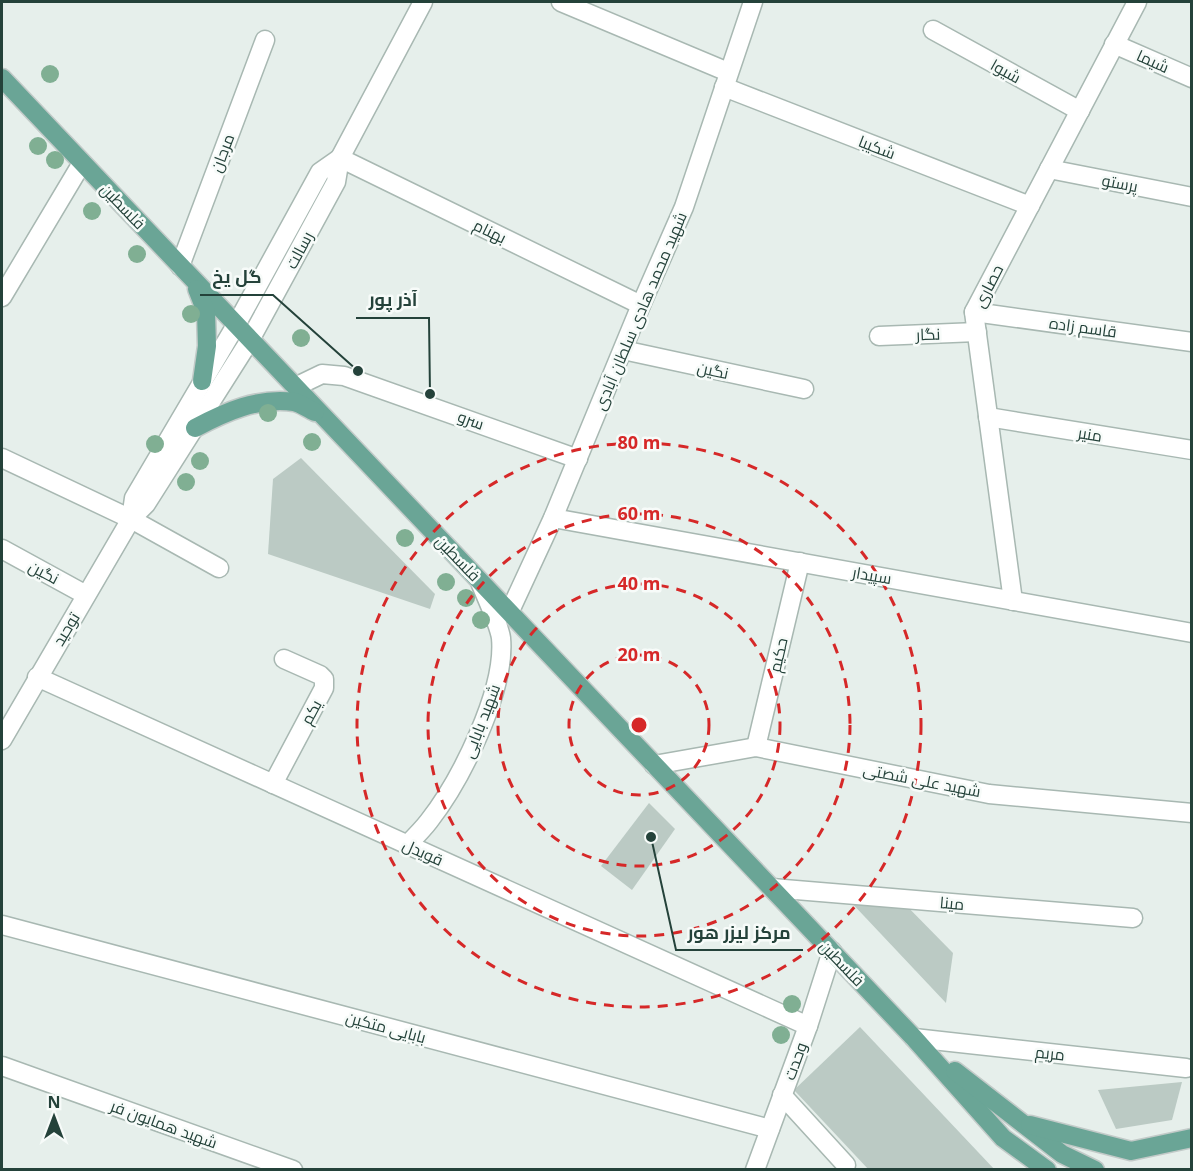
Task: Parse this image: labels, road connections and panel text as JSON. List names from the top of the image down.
{
  "streets": {
    "main road": ["فلسطین"],
    "street": [
      "شیما",
      "شیوا",
      "شکیبا",
      "مرجان",
      "پرستو",
      "بهنام",
      "رسالت",
      "حصاری",
      "شهید محمد هادی سلطان آبادی",
      "قاسم زاده",
      "نگار",
      "نگین",
      "سرو",
      "منیر",
      "سپیدار",
      "توحید",
      "حکیم",
      "یکم",
      "شهید بابایی",
      "شهید علی شصتی",
      "قویدل",
      "مینا",
      "بابایی متکین",
      "مریم",
      "وحدت",
      "شهید همایون فر"
    ]
  },
  "crossings": [
    ["شیما", "حصاری"],
    ["شیوا", "حصاری"],
    ["شکیبا", "حصاری"],
    ["شکیبا", "شهید محمد هادی سلطان آبادی"],
    ["مرجان", "فلسطین"],
    ["پرستو", "حصاری"],
    ["فلسطین", "رسالت"],
    ["فلسطین", "شهید محمد هادی سلطان آبادی"],
    ["فلسطین", "سرو"],
    ["فلسطین", "توحید"],
    ["فلسطین", "شهید بابایی"],
    ["فلسطین", "شهید علی شصتی"],
    ["فلسطین", "مینا"],
    ["فلسطین", "مریم"],
    ["فلسطین", "وحدت"],
    ["بهنام", "رسالت"],
    ["بهنام", "شهید محمد هادی سلطان آبادی"],
    ["رسالت", "توحید"],
    ["حصاری", "قاسم زاده"],
    ["حصاری", "نگار"],
    ["حصاری", "منیر"],
    ["حصاری", "سپیدار"],
    ["شهید محمد هادی سلطان آبادی", "نگین"],
    ["شهید محمد هادی سلطان آبادی", "سرو"],
    ["شهید محمد هادی سلطان آبادی", "سپیدار"],
    ["نگین", "توحید"],
    ["سپیدار", "حکیم"],
    ["توحید", "قویدل"],
    ["حکیم", "شهید علی شصتی"],
    ["یکم", "قویدل"],
    ["شهید بابایی", "قویدل"],
    ["قویدل", "وحدت"],
    ["بابایی متکین", "وحدت"]
  ],
  "places": ["گل یخ", "آذر پور", "مرکز لیزر هور"],
  "north": "top",
  "rings": [
    "80 m",
    "60 m",
    "40 m",
    "20 m"
  ]
}
